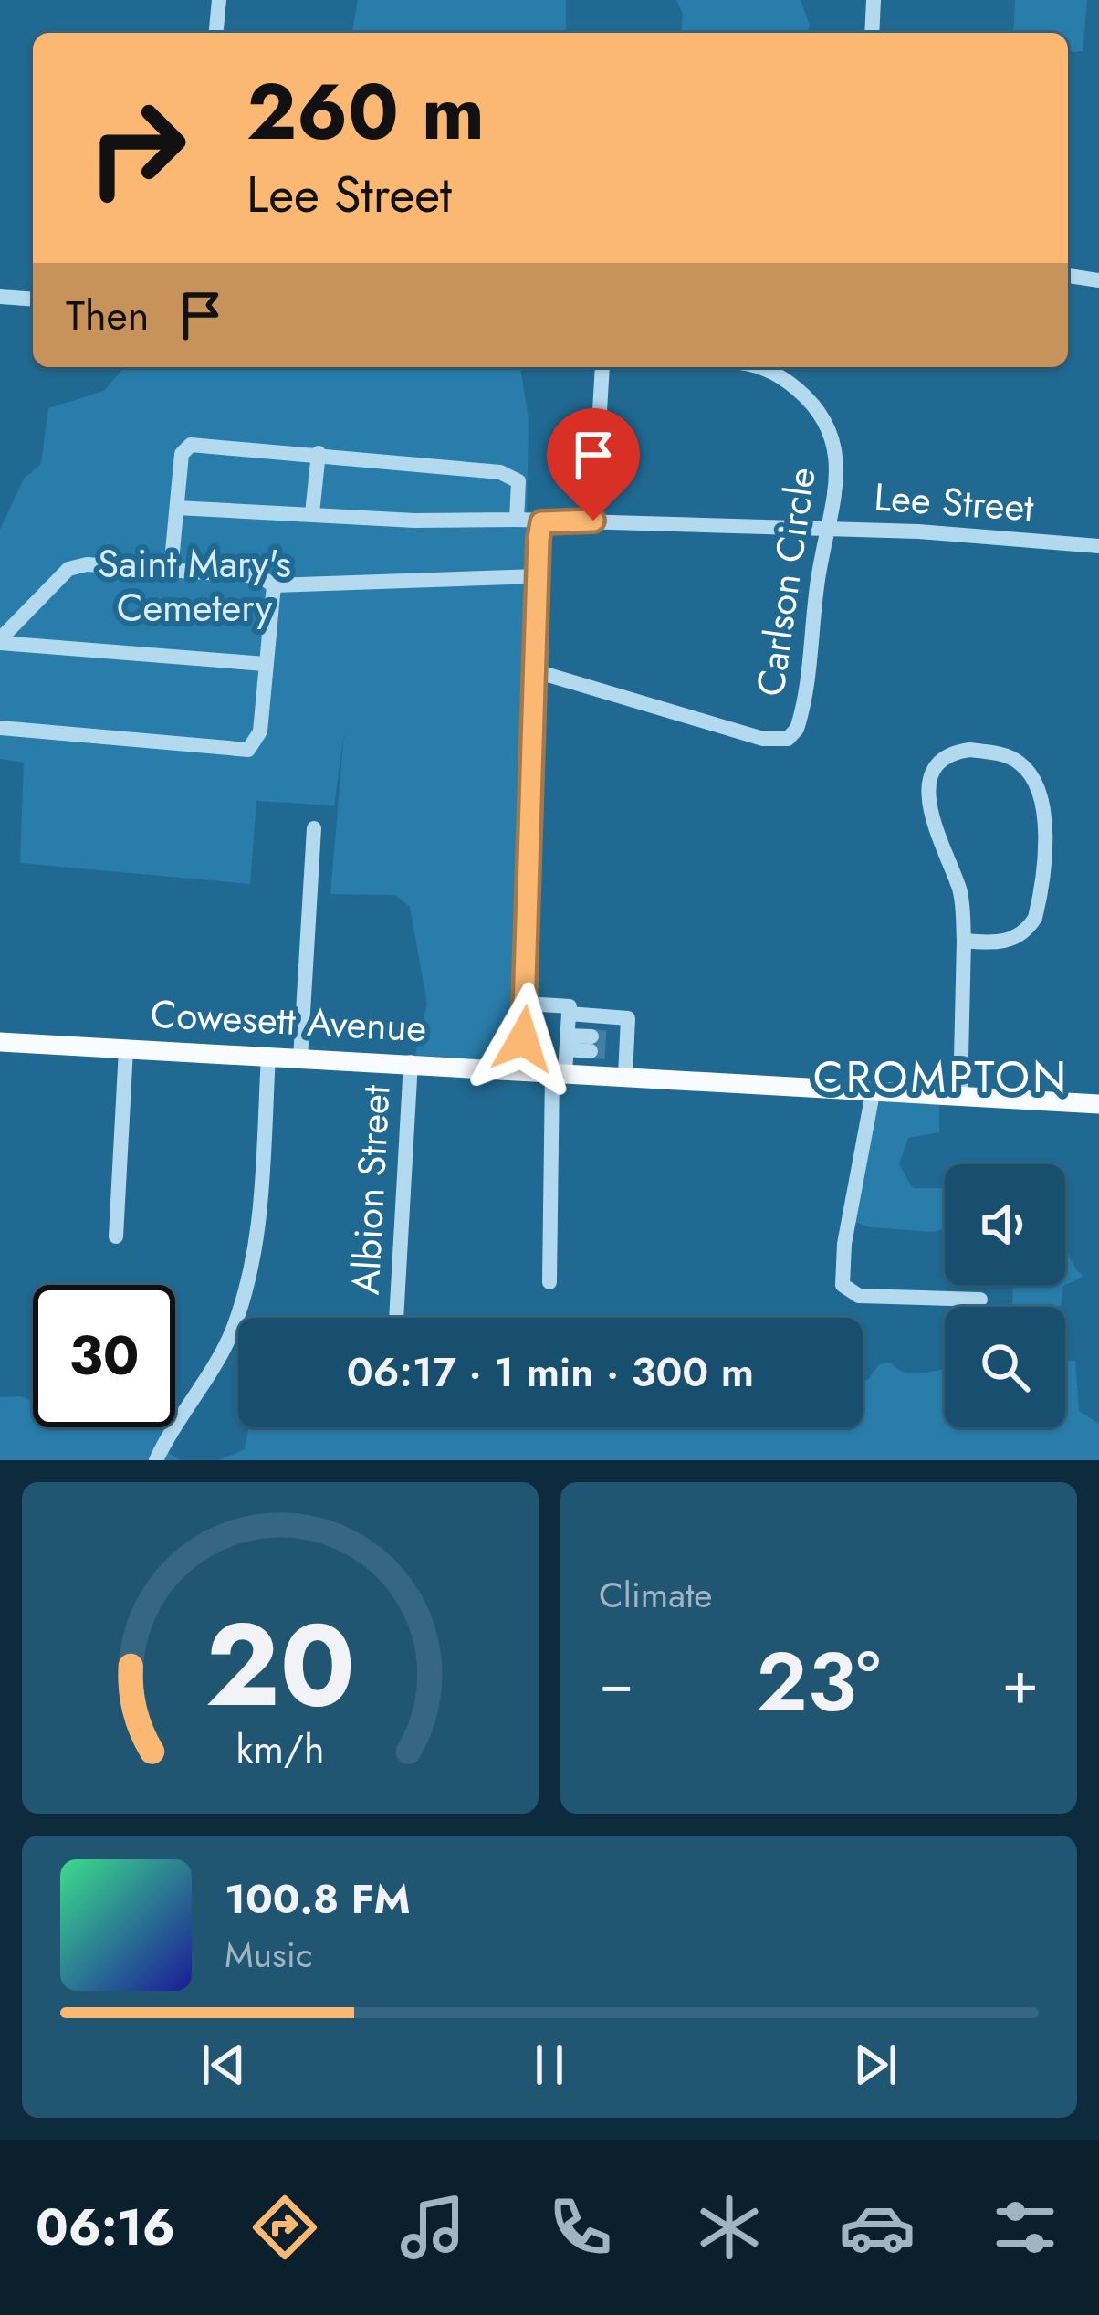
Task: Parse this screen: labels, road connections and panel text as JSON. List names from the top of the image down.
{
  "streets": {
    "main road": ["Cowesett Avenue"],
    "street": ["Lee Street", "Carlson Circle", "Albion Street"]
  },
  "crossings": [
    ["Lee Street", "Carlson Circle"],
    ["Cowesett Avenue", "Albion Street"]
  ],
  "districts": ["CROMPTON"],
  "parks": ["Saint Mary's Cemetery"],
  "page": {
    "turn": ["260 m", "Lee Street"],
    "then": "Then",
    "limit": "30",
    "trip": "06:17 · 1 min · 300 m",
    "tile": "Climate",
    "heat": ["−", "23°", "+"],
    "song": ["100.8 FM", "Music"],
    "tabs": "06:16",
    "gauge": ["20", "km/h"]
  }
}
